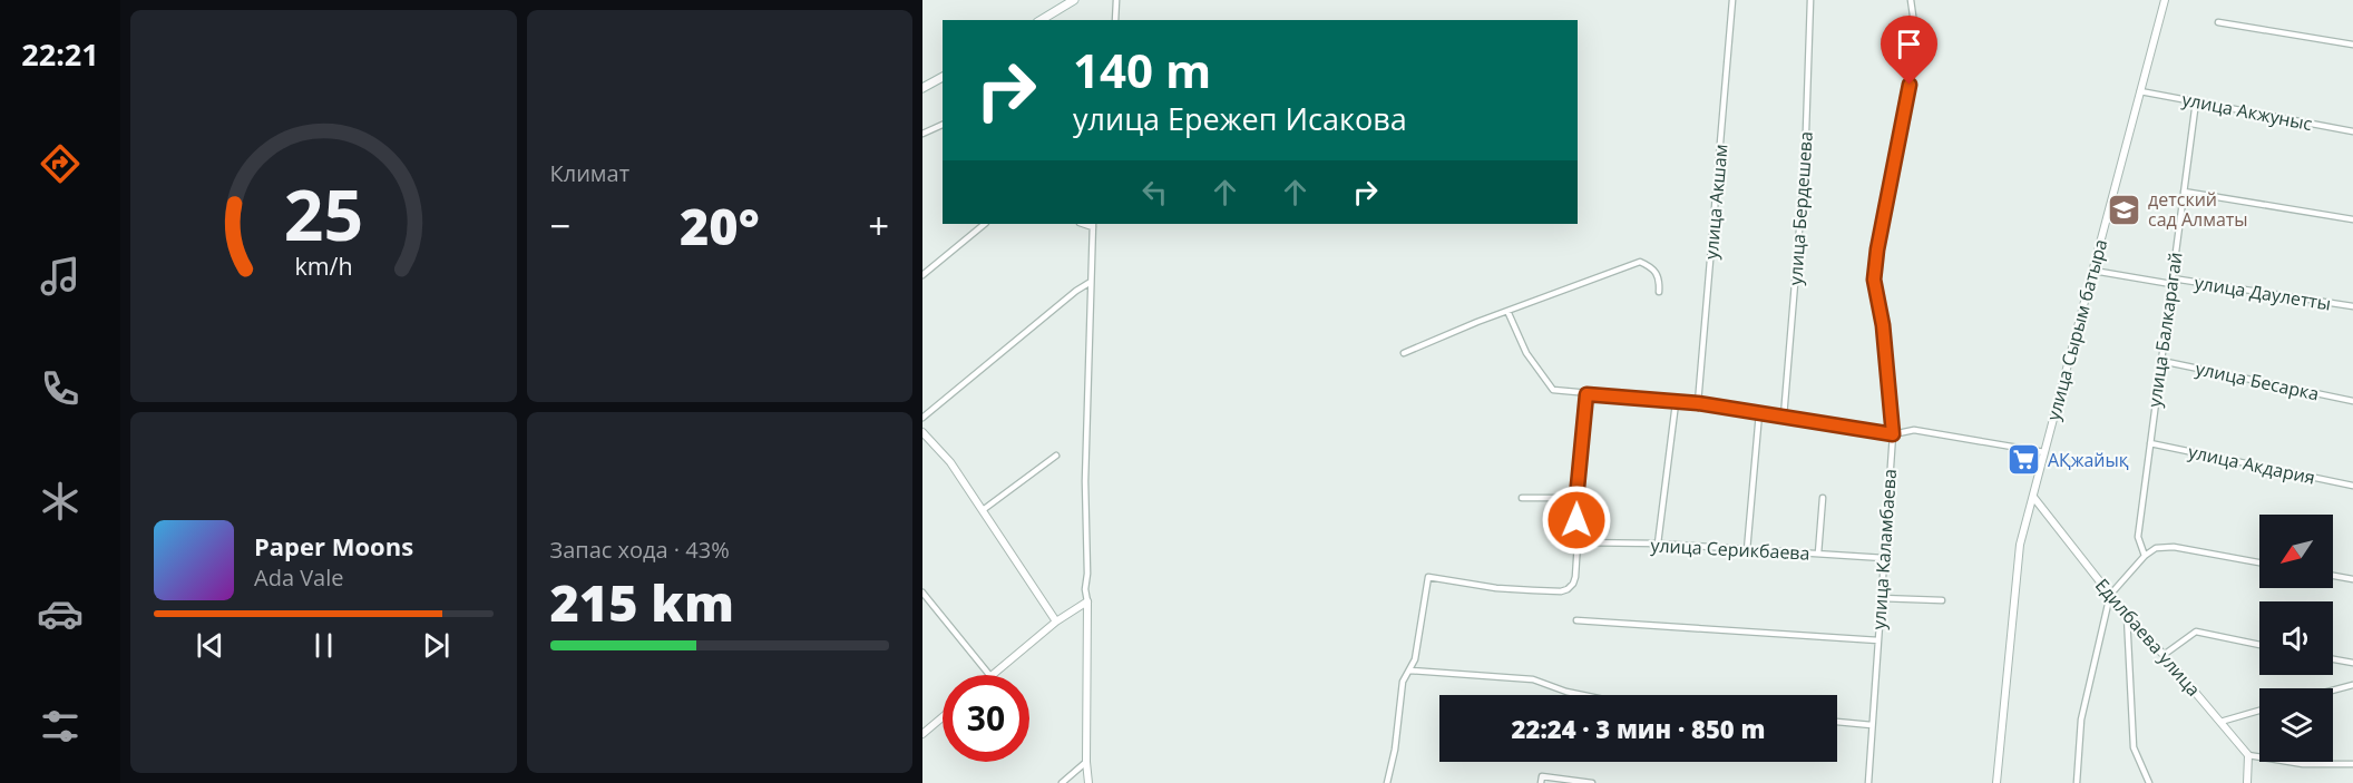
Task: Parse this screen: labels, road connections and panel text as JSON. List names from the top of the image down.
{
  "streets": {
    "street": [
      "улица Акжуныс",
      "улица Акшам",
      "улица Бердешева",
      "улица Даулетты",
      "улица Сырым батыра",
      "улица Балкарагай",
      "улица Бесарка",
      "улица Акдария",
      "улица Серикбаева",
      "улица Каламбаева",
      "Едилбаева улица"
    ]
  },
  "crossings": [
    ["улица Акжуныс", "улица Сырым батыра"],
    ["улица Акжуныс", "улица Балкарагай"],
    ["улица Даулетты", "улица Сырым батыра"],
    ["улица Даулетты", "улица Балкарагай"],
    ["улица Сырым батыра", "Едилбаева улица"],
    ["улица Балкарагай", "улица Бесарка"],
    ["улица Балкарагай", "улица Акдария"],
    ["улица Серикбаева", "улица Каламбаева"]
  ],
  "places": {
    "school or university": ["детский сад Алматы"],
    "supermarket": ["АҚжайық"]
  },
  "north": "bottom left",
  "page": {
    "tabs": "22:21",
    "tile": [
      "Климат",
      ["Запас хода · 43%", "215 km"]
    ],
    "turn": ["140 m", "улица Ережеп Исакова"],
    "heat": ["−", "20°", "+"],
    "song": ["Paper Moons", "Ada Vale"],
    "limit": "30",
    "trip": "22:24 · 3 мин · 850 m",
    "gauge": ["25", "km/h"]
  }
}
